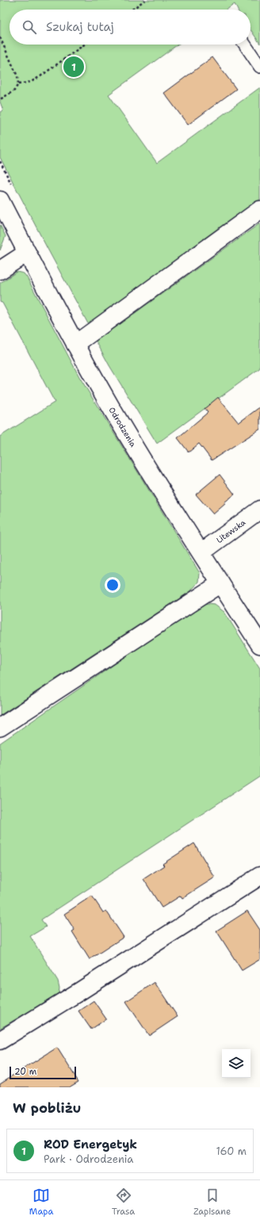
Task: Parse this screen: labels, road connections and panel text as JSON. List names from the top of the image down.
{
  "streets": {
    "street": ["Odrodzenia", "Litewska"]
  },
  "crossings": [
    ["Odrodzenia", "Litewska"]
  ],
  "scale_bar": "20 m",
  "page": {
    "search": "Szukaj tutaj",
    "pins": "1",
    "scale": "20 m",
    "heading": "W pobliżu",
    "list": [
      {
        "mark": "1",
        "name": "ROD Energetyk",
        "note": "Park · Odrodzenia",
        "value": "160 m"
      }
    ],
    "nav": ["Mapa", "Trasa", "Zapisane"]
  }
}
